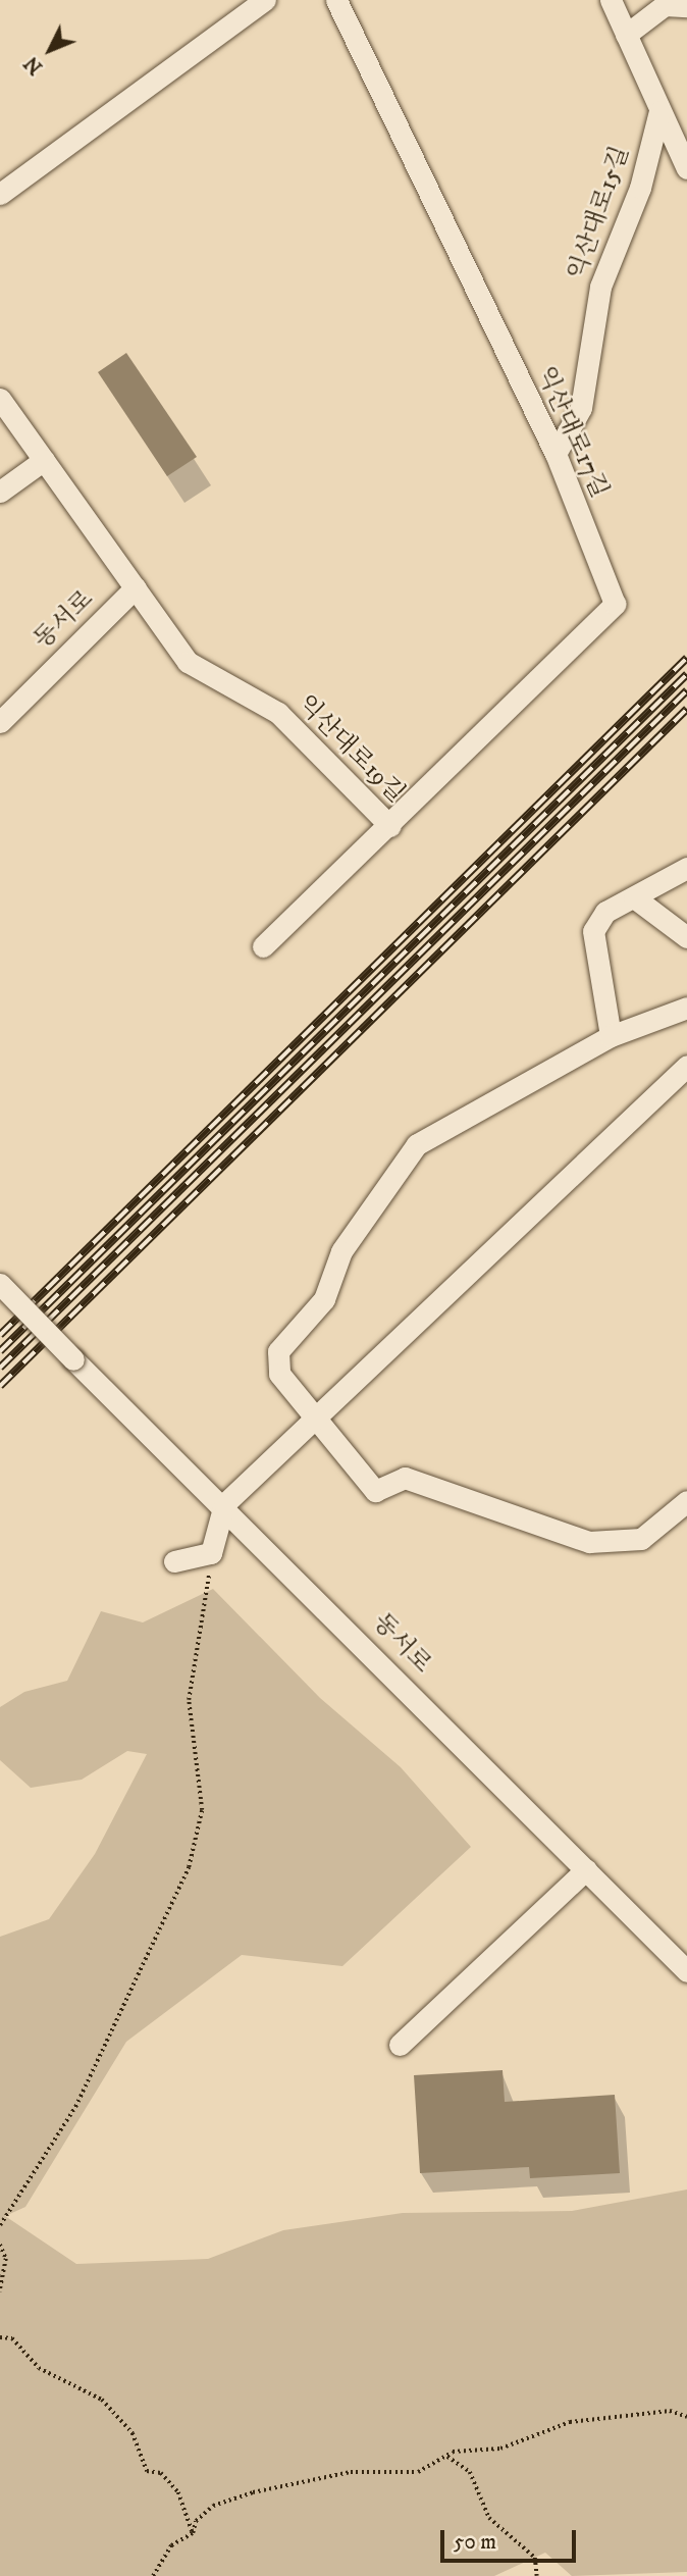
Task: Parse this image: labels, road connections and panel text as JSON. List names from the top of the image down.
{
  "streets": {
    "street": [
      "익산대로15길",
      "익산대로17길",
      "동서로",
      "익산대로19길"
    ]
  },
  "crossings": [
    ["익산대로15길", "익산대로17길"],
    ["익산대로17길", "익산대로19길"],
    ["동서로", "익산대로19길"]
  ],
  "scale_bar": "50 m",
  "north": "bottom left"
}
